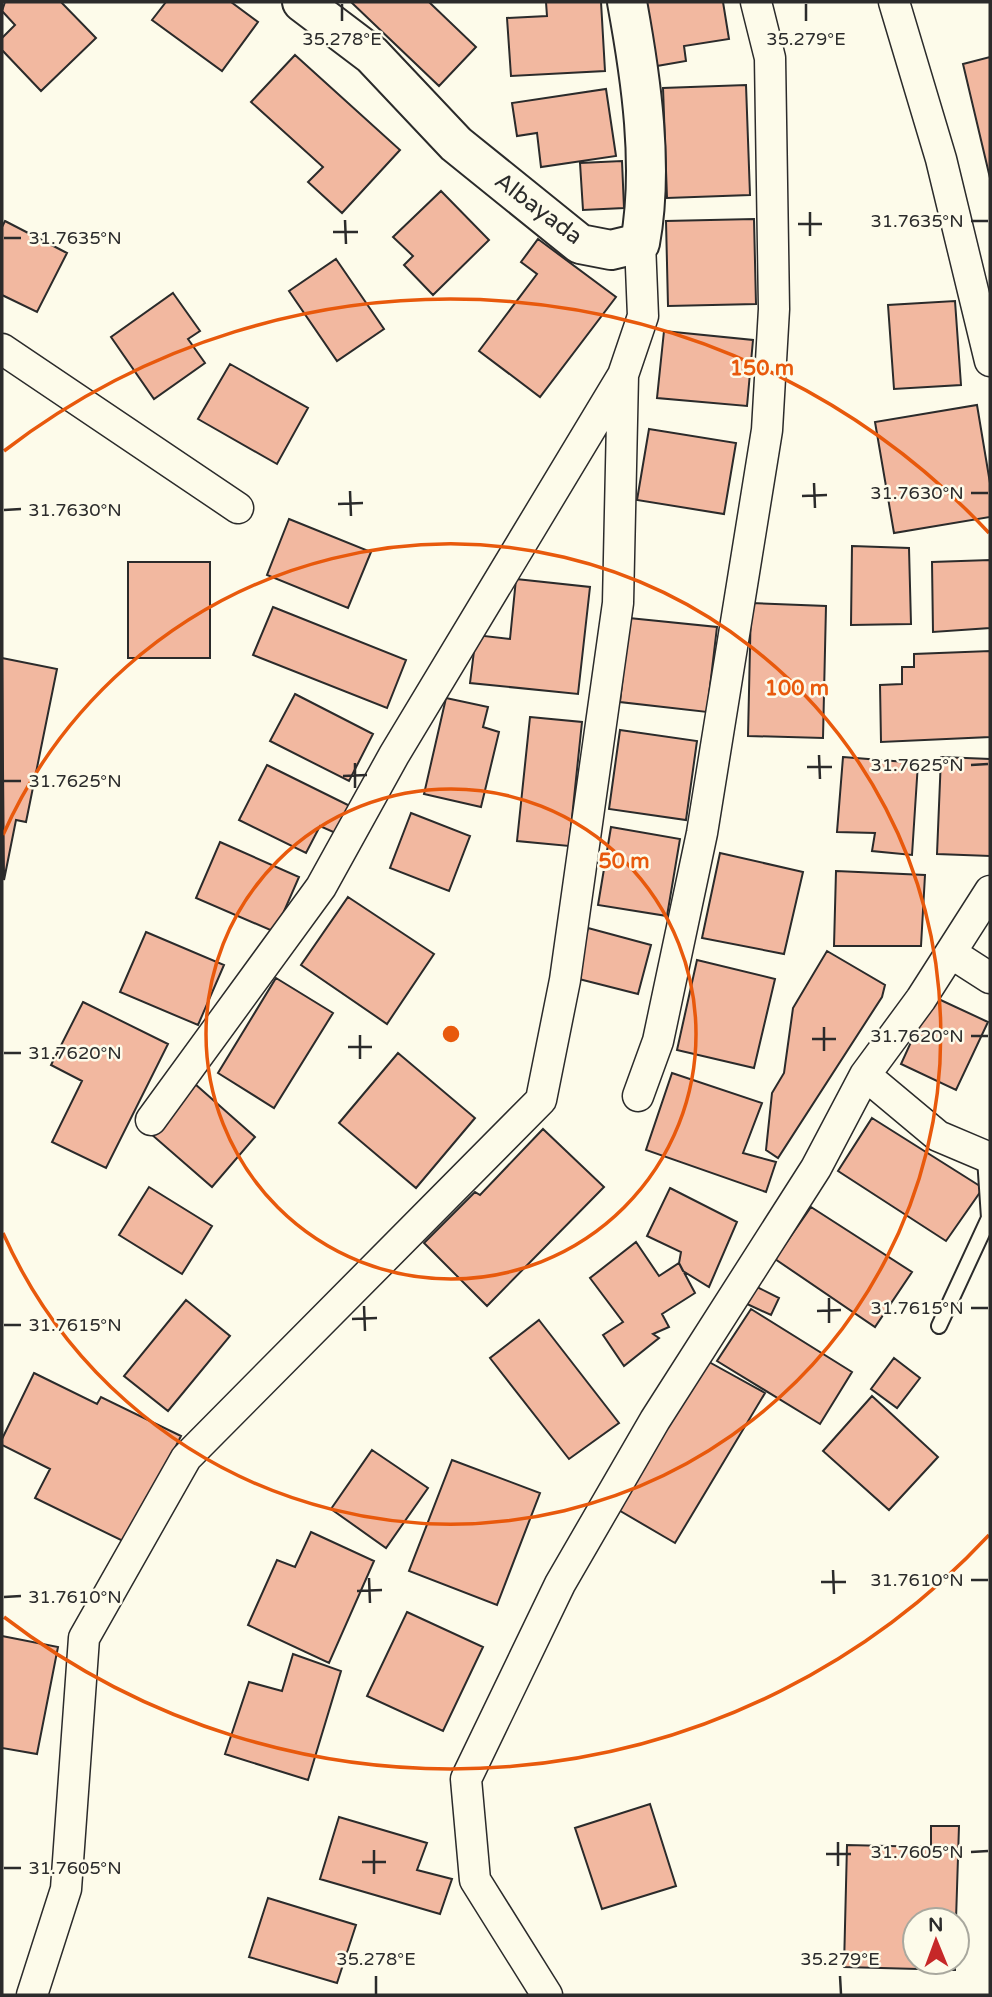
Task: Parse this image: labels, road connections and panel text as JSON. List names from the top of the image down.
{
  "streets": {
    "street": ["Albayada"]
  },
  "north": "top",
  "coordinates": [
    "35.278°E",
    "35.279°E",
    "31.7635°N",
    "31.7630°N",
    "31.7625°N",
    "31.7620°N",
    "31.7615°N",
    "31.7610°N",
    "31.7605°N"
  ],
  "rings": ["150 m", "100 m", "50 m"]
}
